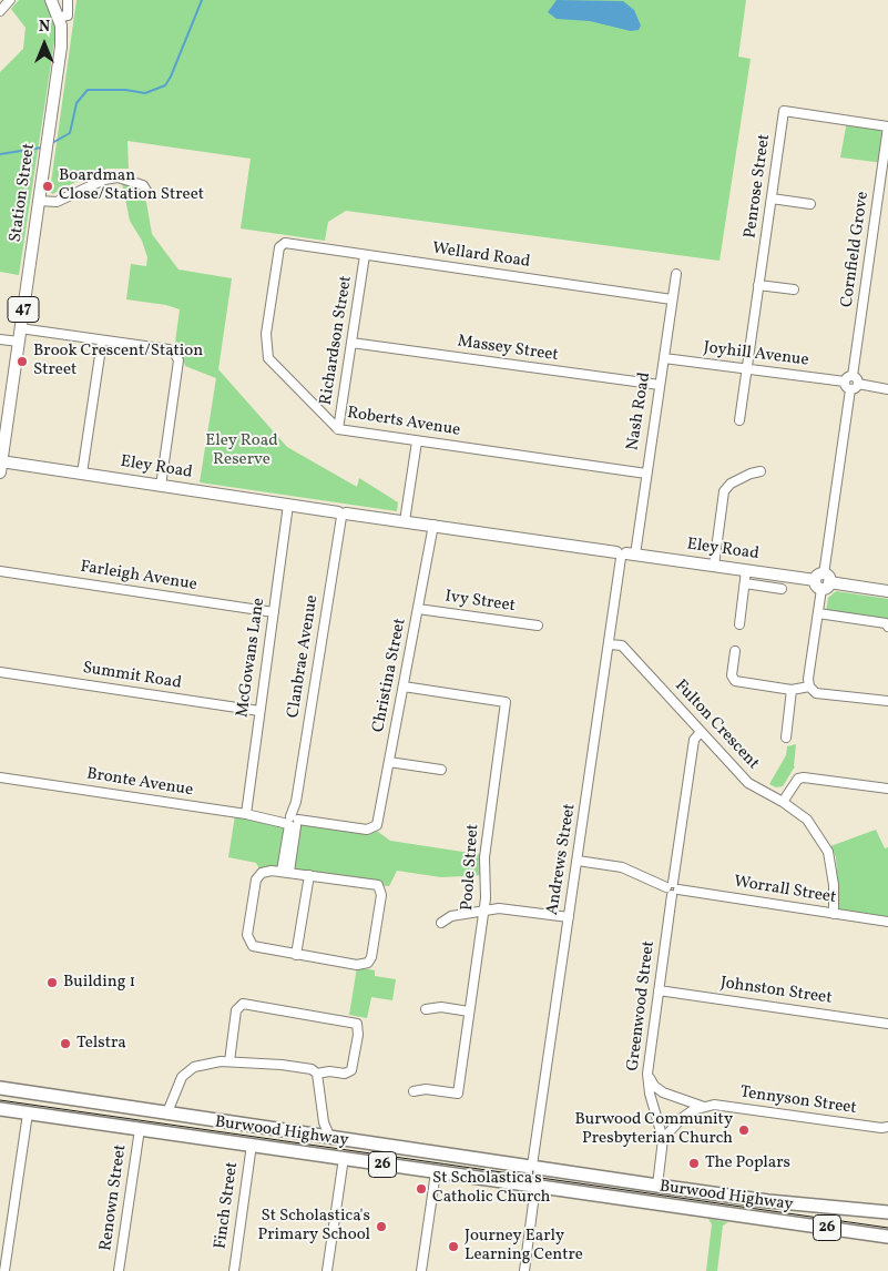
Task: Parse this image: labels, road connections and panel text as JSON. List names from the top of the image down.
{
  "streets": {
    "highway": ["Burwood Highway", "26"],
    "main road": ["Station Street", "47", "Eley Road"],
    "street": [
      "Penrose Street",
      "Cornfield Grove",
      "Wellard Road",
      "Richardson Street",
      "Massey Street",
      "Joyhill Avenue",
      "Nash Road",
      "Roberts Avenue",
      "Farleigh Avenue",
      "Ivy Street",
      "Clanbrae Avenue",
      "McGowans Lane",
      "Christina Street",
      "Summit Road",
      "Fulton Crescent",
      "Bronte Avenue",
      "Andrews Street",
      "Poole Street",
      "Worrall Street",
      "Johnston Street",
      "Greenwood Street",
      "Tennyson Street",
      "Renown Street",
      "Finch Street"
    ]
  },
  "crossings": [
    ["Penrose Street", "Cornfield Grove"],
    ["Penrose Street", "Joyhill Avenue"],
    ["Station Street", "Eley Road"],
    ["Cornfield Grove", "Joyhill Avenue"],
    ["Cornfield Grove", "Eley Road"],
    ["Wellard Road", "Richardson Street"],
    ["Wellard Road", "Nash Road"],
    ["Wellard Road", "Roberts Avenue"],
    ["Richardson Street", "Massey Street"],
    ["Richardson Street", "Roberts Avenue"],
    ["Massey Street", "Nash Road"],
    ["Joyhill Avenue", "Nash Road"],
    ["Nash Road", "Roberts Avenue"],
    ["Nash Road", "Eley Road"],
    ["Nash Road", "Andrews Street"],
    ["Eley Road", "Clanbrae Avenue"],
    ["Eley Road", "McGowans Lane"],
    ["Eley Road", "Christina Street"],
    ["Eley Road", "Andrews Street"],
    ["Farleigh Avenue", "McGowans Lane"],
    ["Ivy Street", "Christina Street"],
    ["Clanbrae Avenue", "Bronte Avenue"],
    ["McGowans Lane", "Summit Road"],
    ["McGowans Lane", "Bronte Avenue"],
    ["Christina Street", "Bronte Avenue"],
    ["Christina Street", "Poole Street"],
    ["Fulton Crescent", "Andrews Street"],
    ["Fulton Crescent", "Worrall Street"],
    ["Fulton Crescent", "Greenwood Street"],
    ["Andrews Street", "Worrall Street"],
    ["Andrews Street", "Burwood Highway"],
    ["Worrall Street", "Greenwood Street"],
    ["Johnston Street", "Greenwood Street"],
    ["Greenwood Street", "Tennyson Street"],
    ["Greenwood Street", "Burwood Highway"],
    ["Burwood Highway", "Renown Street"],
    ["Burwood Highway", "Finch Street"]
  ],
  "parks": ["Eley Road Reserve"],
  "places": [
    "Boardman Close/Station Street",
    "Brook Crescent/Station Street",
    "Building 1",
    "Telstra",
    "Burwood Community Presbyterian Church",
    "The Poplars",
    "St Scholastica's Catholic Church",
    "St Scholastica's Primary School",
    "Journey Early Learning Centre"
  ],
  "north": "top"
}
